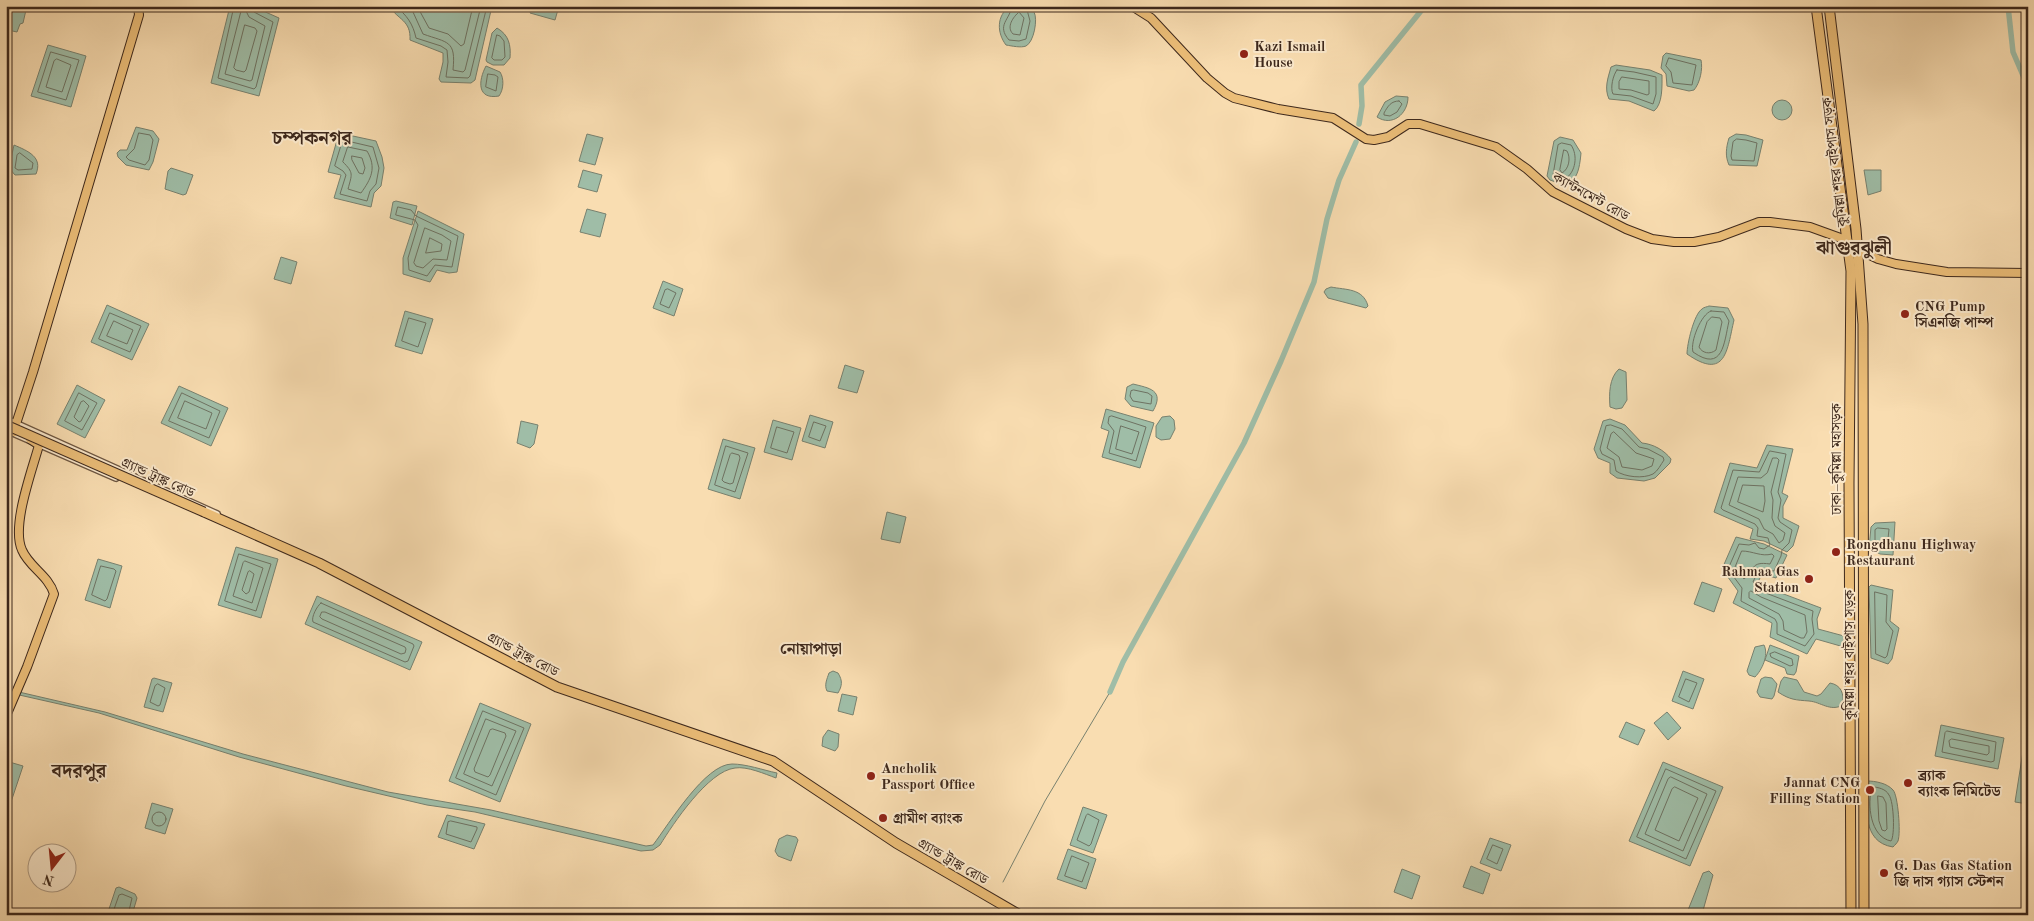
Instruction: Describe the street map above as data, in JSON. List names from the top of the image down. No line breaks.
{"streets":{"highway":["কুমিল্লা শহর বাইপাস সড়ক","ঢাকা–কুমিল্লা মহাসড়ক","গ্র্যান্ড ট্রাঙ্ক রোড"],"main road":["ক্যান্টনমেন্ট রোড"]},"crossings":[["কুমিল্লা শহর বাইপাস সড়ক","ক্যান্টনমেন্ট রোড"],["ক্যান্টনমেন্ট রোড","ঢাকা–কুমিল্লা মহাসড়ক"]],"districts":["চম্পকনগর","ঝাগুরঝুলী","নোয়াপাড়া","বদরপুর"],"places":["Kazi Ismail House","CNG Pump সিএনজি পাম্প","Rongdhanu Highway Restaurant","Rahmaa Gas Station","Ancholik Passport Office","ব্র্যাক ব্যাংক লিমিটেড","Jannat CNG Filling Station","গ্রামীণ ব্যাংক","G. Das Gas Station জি দাস গ্যাস স্টেশন"],"north":"bottom"}
